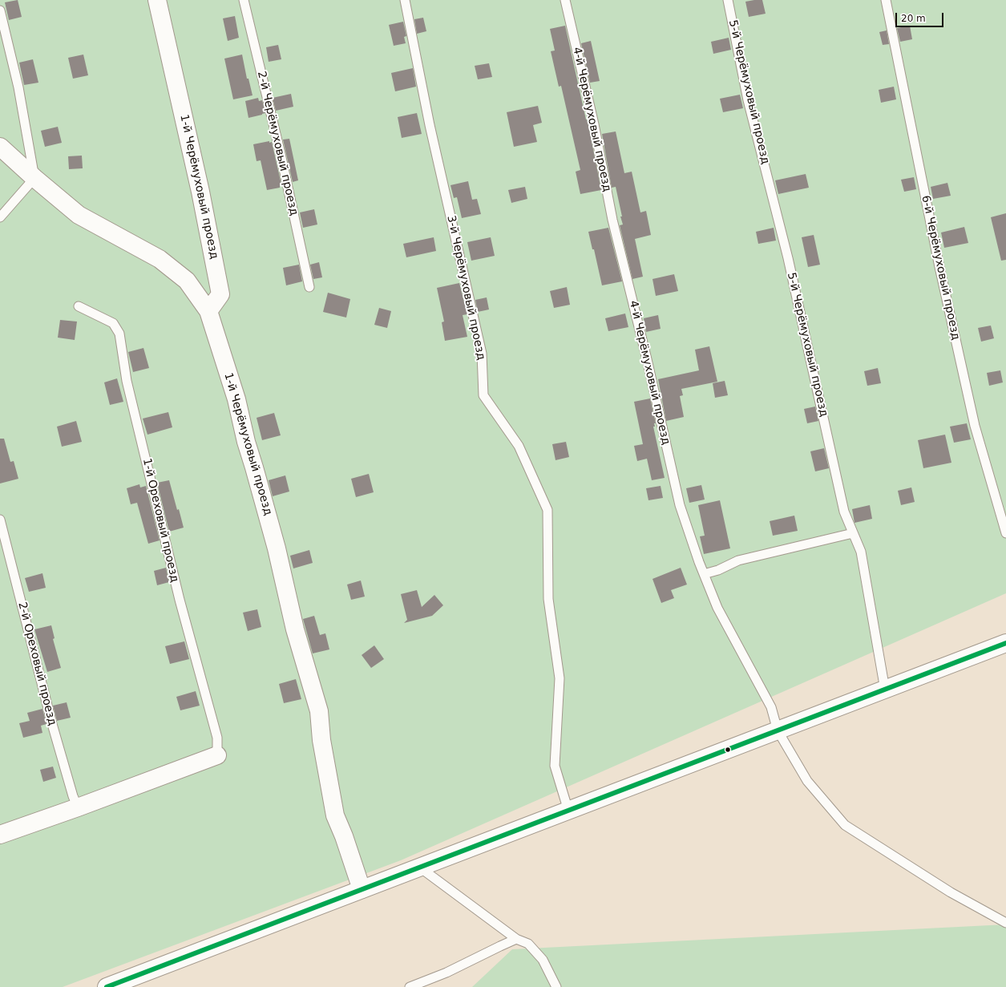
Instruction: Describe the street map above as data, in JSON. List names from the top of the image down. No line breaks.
{"streets":{"street":["1-й Черёмуховый проезд"],"lane":["5-й Черёмуховый проезд","4-й Черёмуховый проезд","2-й Черёмуховый проезд","6-й Черёмуховый проезд","3-й Черёмуховый проезд","1-й Ореховый проезд","2-й Ореховый проезд"]},"scale_bar":"20 m"}
